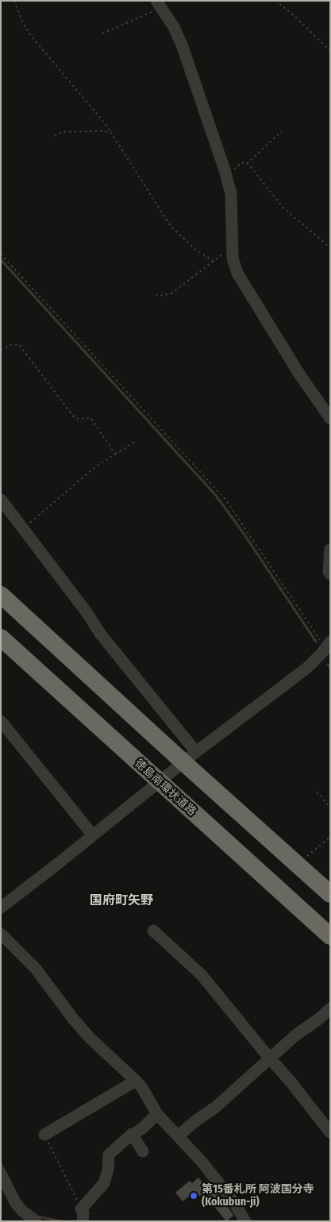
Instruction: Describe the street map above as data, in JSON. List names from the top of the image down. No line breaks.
{"streets":{"highway":["徳島南環状道路"]},"districts":["国府町矢野"],"places":["第15番札所 阿波国分寺 (Kokubun-ji)"]}
